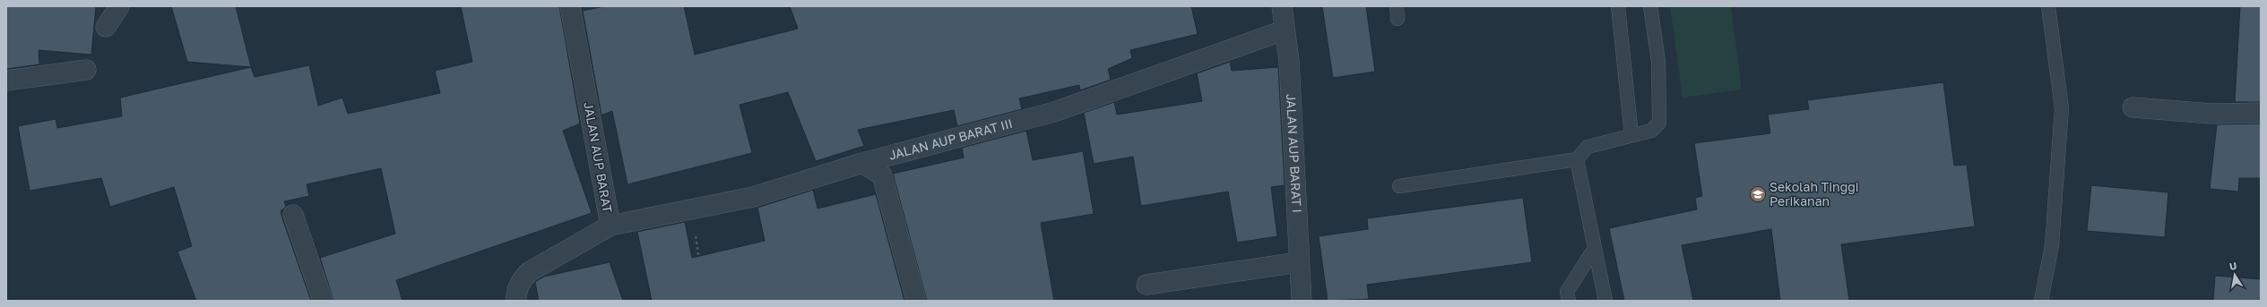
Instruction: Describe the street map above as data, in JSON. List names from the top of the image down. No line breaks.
{"streets":{"street":["JALAN AUP BARAT III","JALAN AUP BARAT I","JALAN AUP BARAT"]},"crossings":[["JALAN AUP BARAT III","JALAN AUP BARAT I"],["JALAN AUP BARAT III","JALAN AUP BARAT"]],"places":{"school or university":["Sekolah Tinggi Perikanan"]},"north":"top"}
